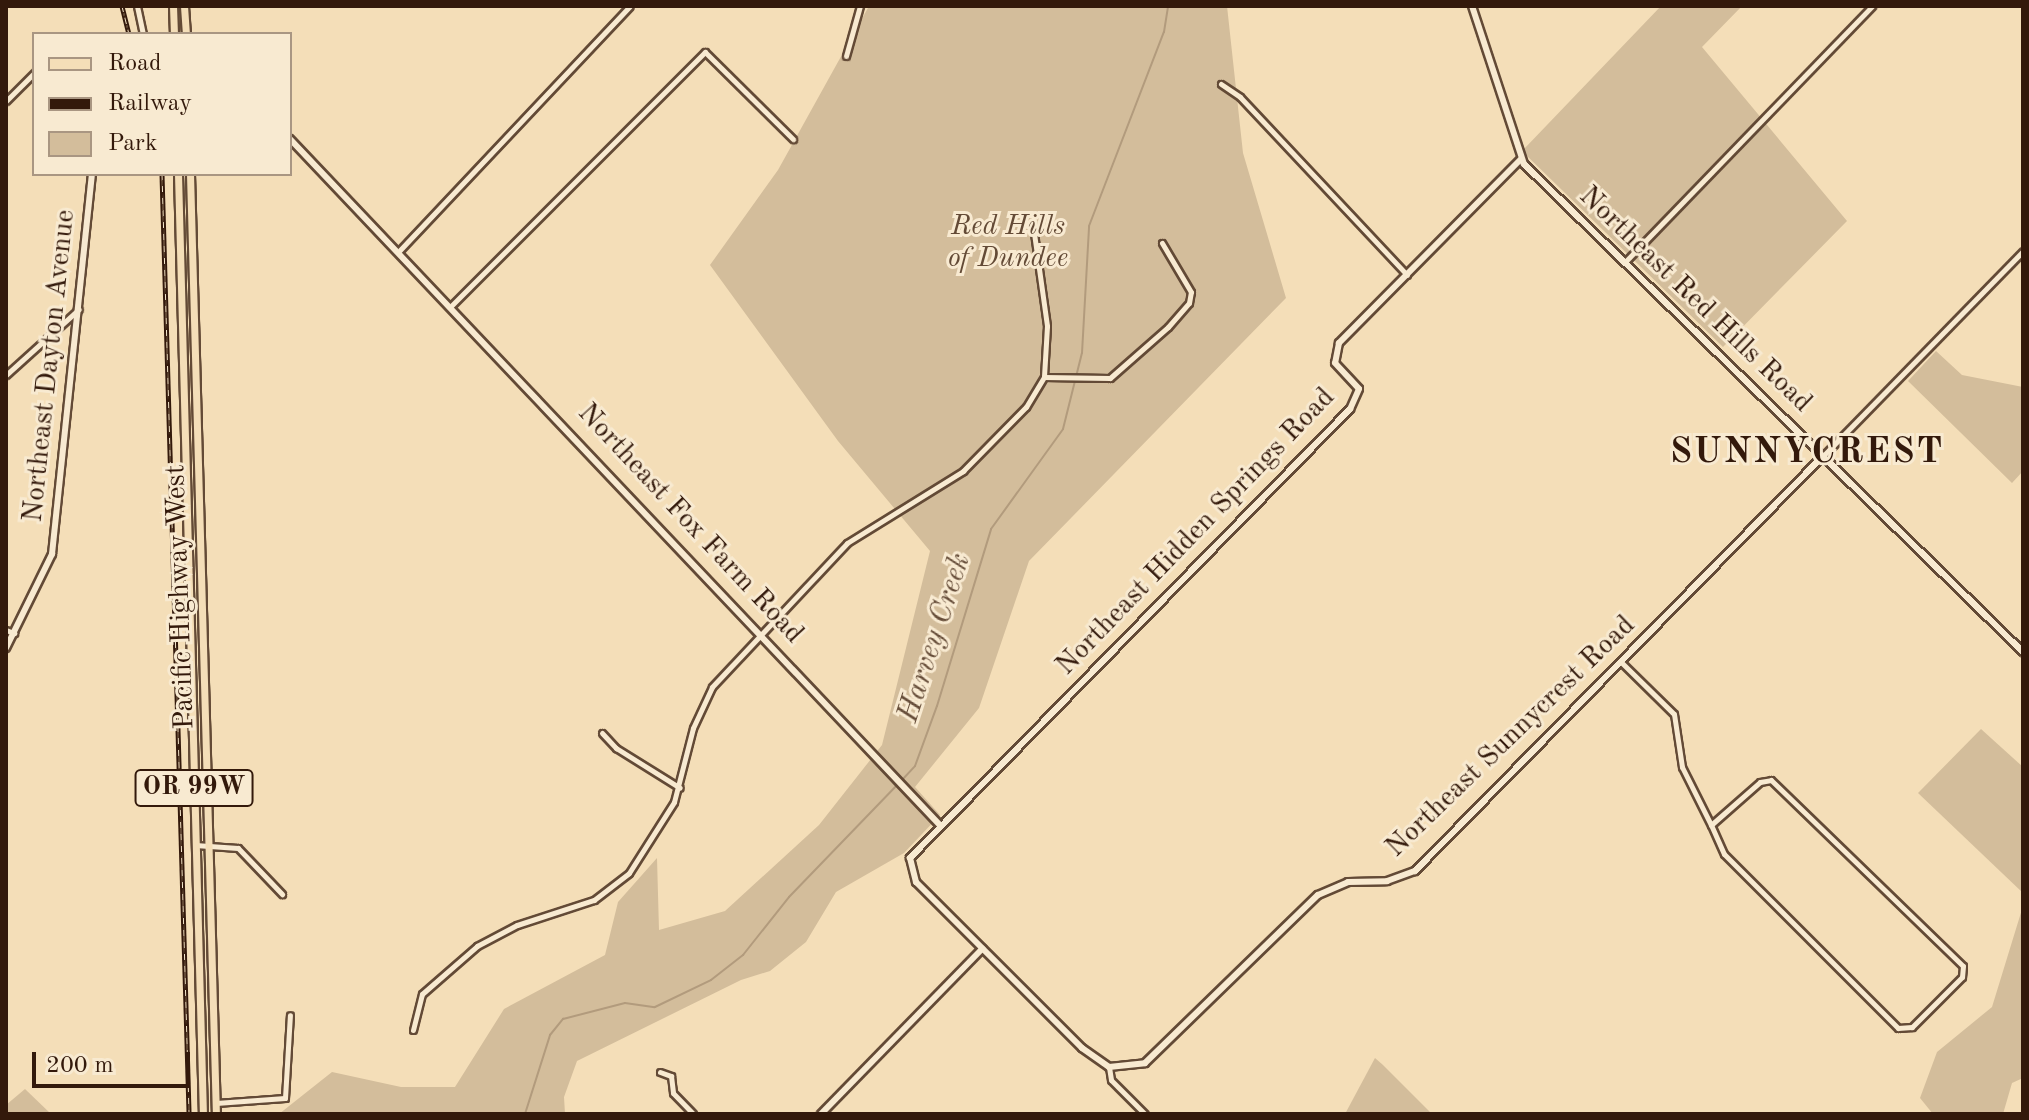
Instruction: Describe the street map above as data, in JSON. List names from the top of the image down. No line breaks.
{"streets":{"main road":["Pacific Highway West","OR 99W"],"street":["Northeast Red Hills Road","Northeast Dayton Avenue","Northeast Fox Farm Road","Northeast Hidden Springs Road","Northeast Sunnycrest Road"]},"crossings":[["Northeast Red Hills Road","Northeast Hidden Springs Road"],["Northeast Red Hills Road","Northeast Sunnycrest Road"],["Northeast Fox Farm Road","Northeast Hidden Springs Road"]],"districts":["SUNNYCREST"],"water":["Harvey Creek"],"parks":["Red Hills of Dundee"],"legend":["Road","Railway","Park"],"scale_bar":"200 m"}
